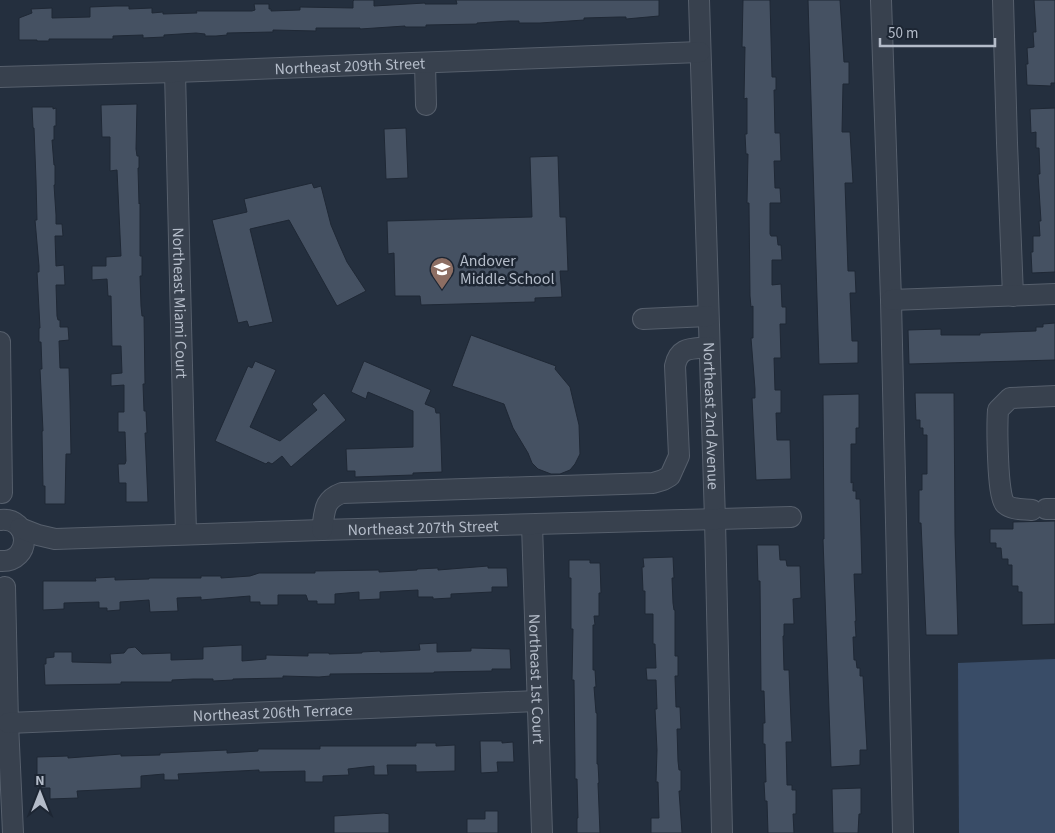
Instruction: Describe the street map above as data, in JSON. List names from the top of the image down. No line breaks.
{"streets":{"street":["Northeast 209th Street","Northeast Miami Court","Northeast 2nd Avenue","Northeast 207th Street","Northeast 1st Court","Northeast 206th Terrace"]},"crossings":[["Northeast 209th Street","Northeast Miami Court"],["Northeast 209th Street","Northeast 2nd Avenue"],["Northeast Miami Court","Northeast 207th Street"],["Northeast 2nd Avenue","Northeast 207th Street"],["Northeast 207th Street","Northeast 1st Court"],["Northeast 1st Court","Northeast 206th Terrace"]],"places":{"school or university":["Andover Middle School"]},"scale_bar":"50 m","north":"top"}
